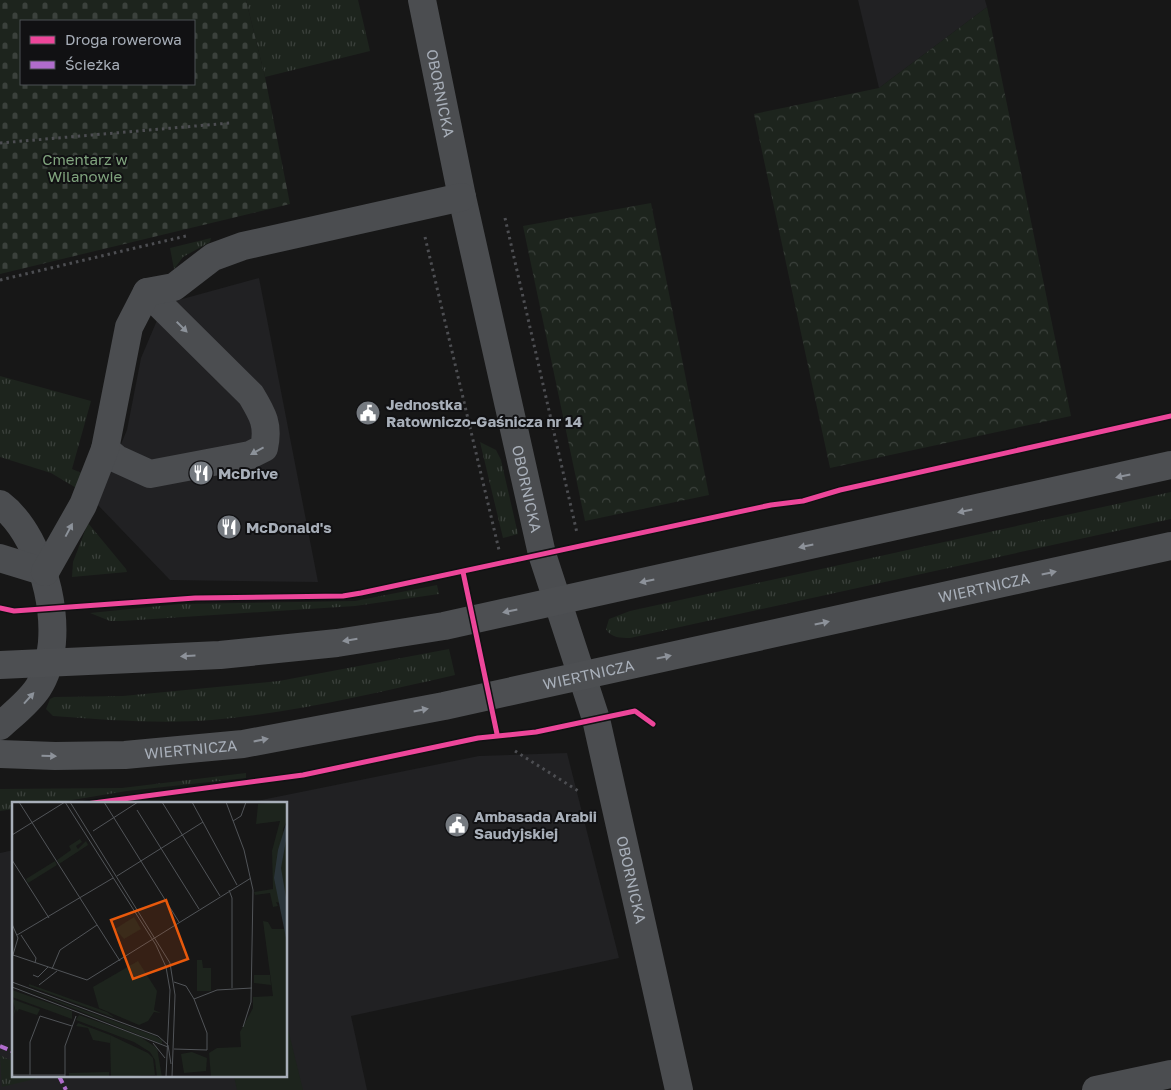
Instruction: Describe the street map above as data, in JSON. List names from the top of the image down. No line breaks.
{"streets":{"main road":["WIERTNICZA"],"street":["OBORNICKA"]},"crossings":[["OBORNICKA","WIERTNICZA"]],"parks":["Cmentarz w Wilanowie"],"places":{"public building":["Jednostka Ratowniczo-Gaśnicza nr 14","Ambasada Arabii Saudyjskiej"],"restaurant":["McDrive","McDonald's"]},"legend":["Droga rowerowa","Ścieżka"]}
